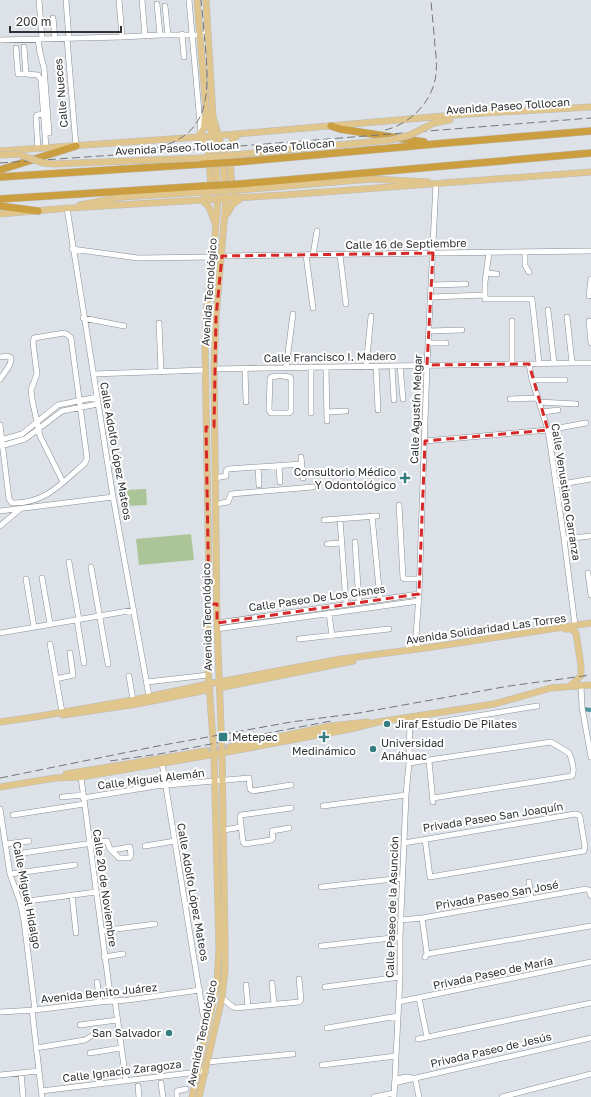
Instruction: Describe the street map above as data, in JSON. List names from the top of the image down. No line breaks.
{"streets":{"highway":["Paseo Tollocan"],"main road":["Avenida Paseo Tollocan","Avenida Tecnológico","Avenida Solidaridad Las Torres"],"street":["Calle Nueces","Calle 16 de Septiembre","Calle Francisco I. Madero","Calle Agustín Melgar","Calle Adolfo López Mateos","Calle Venustiano Carranza","Calle Paseo De Los Cisnes","Calle Miguel Alemán","Privada Paseo San Joaquín","Calle 20 de Noviembre","Calle Miguel Hidalgo","Privada Paseo San José","Calle Paseo de la Asunción","Privada Paseo de María","Avenida Benito Juárez","Privada Paseo de Jesús","Calle Ignacio Zaragoza"]},"crossings":[["Calle Nueces","Avenida Paseo Tollocan"],["Avenida Paseo Tollocan","Avenida Tecnológico"],["Calle 16 de Septiembre","Avenida Tecnológico"],["Calle 16 de Septiembre","Calle Agustín Melgar"],["Avenida Tecnológico","Calle Francisco I. Madero"],["Avenida Tecnológico","Calle Adolfo López Mateos"],["Avenida Tecnológico","Calle Paseo De Los Cisnes"],["Avenida Tecnológico","Avenida Solidaridad Las Torres"],["Avenida Tecnológico","Calle Miguel Alemán"],["Avenida Tecnológico","Calle Ignacio Zaragoza"],["Calle Francisco I. Madero","Calle Agustín Melgar"],["Calle Francisco I. Madero","Calle Venustiano Carranza"],["Calle Agustín Melgar","Calle Paseo De Los Cisnes"],["Calle Agustín Melgar","Avenida Solidaridad Las Torres"],["Calle Adolfo López Mateos","Avenida Solidaridad Las Torres"],["Calle Adolfo López Mateos","Calle Miguel Alemán"],["Calle Adolfo López Mateos","Avenida Benito Juárez"],["Calle Venustiano Carranza","Avenida Solidaridad Las Torres"],["Calle Miguel Alemán","Calle 20 de Noviembre"],["Privada Paseo San Joaquín","Calle Paseo de la Asunción"],["Calle 20 de Noviembre","Avenida Benito Juárez"],["Calle 20 de Noviembre","Calle Ignacio Zaragoza"],["Calle Miguel Hidalgo","Avenida Benito Juárez"],["Calle Miguel Hidalgo","Calle Ignacio Zaragoza"],["Privada Paseo San José","Calle Paseo de la Asunción"],["Calle Paseo de la Asunción","Privada Paseo de María"],["Calle Paseo de la Asunción","Privada Paseo de Jesús"]],"places":{"health":["Consultorio Médico Y Odontológico","Medinámico"],"other":["Jiraf Estudio De Pilates","Universidad Anáhuac","San Salvador"],"transit":["Metepec"]},"scale_bar":"200 m"}
